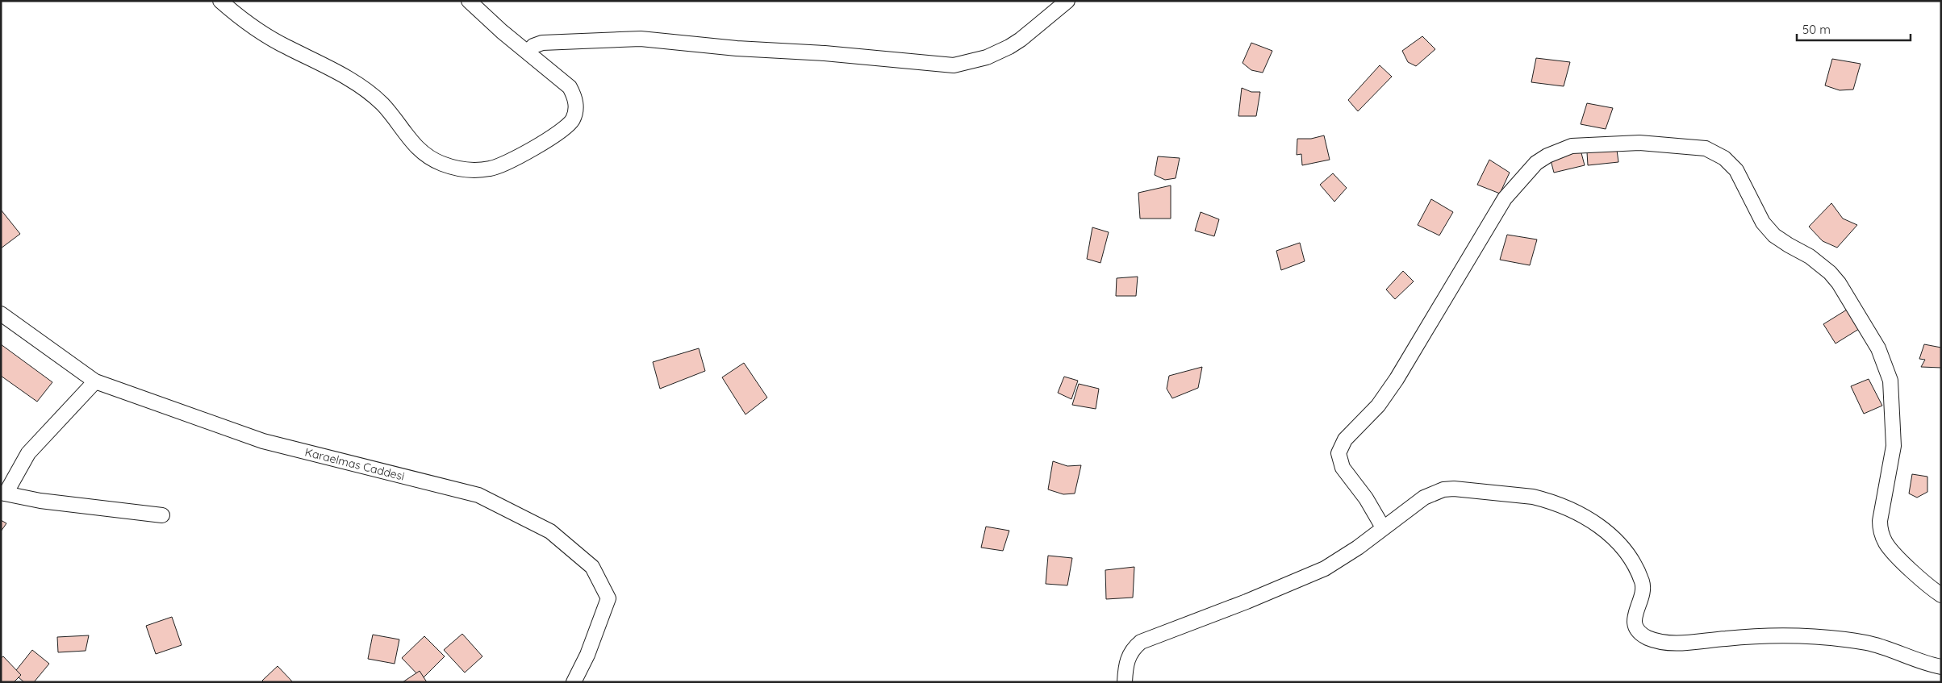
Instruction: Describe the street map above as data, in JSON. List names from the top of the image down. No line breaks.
{"streets":{"street":["Karaelmas Caddesi"]},"scale_bar":"50 m"}
